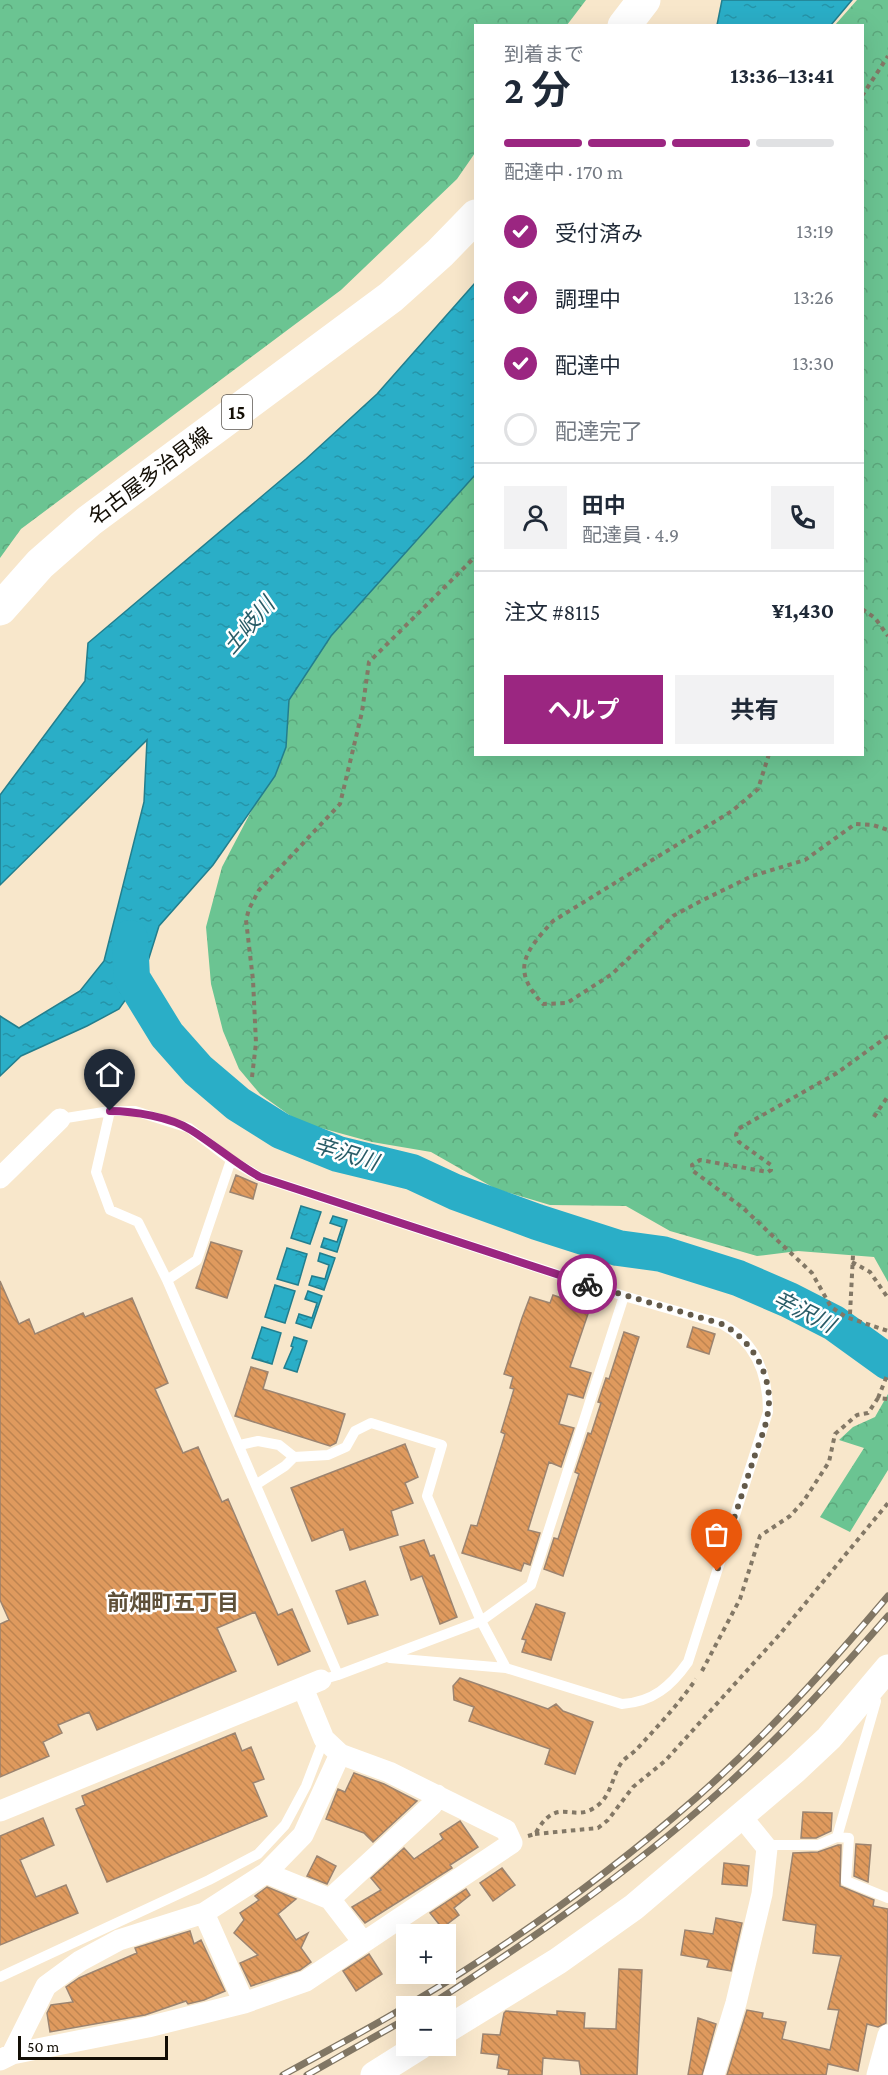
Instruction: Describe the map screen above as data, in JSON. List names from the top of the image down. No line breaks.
{"streets":{"main road":["15","名古屋多治見線"]},"districts":["前畑町五丁目"],"water":["土岐川","辛沢川"],"scale_bar":"50 m","page":{"heading":["2 分","到着まで","13:36–13:41"],"panel":["田中","配達員 · 4.9","注文 #8115","¥1,430"],"bar":"配達中 · 170 m","list":[["受付済み","13:19"],["調理中","13:26"],["配達中","13:30"],"配達完了"],"buttons":["ヘルプ","共有"],"map_buttons":["+","−"],"scale":"50 m"}}
